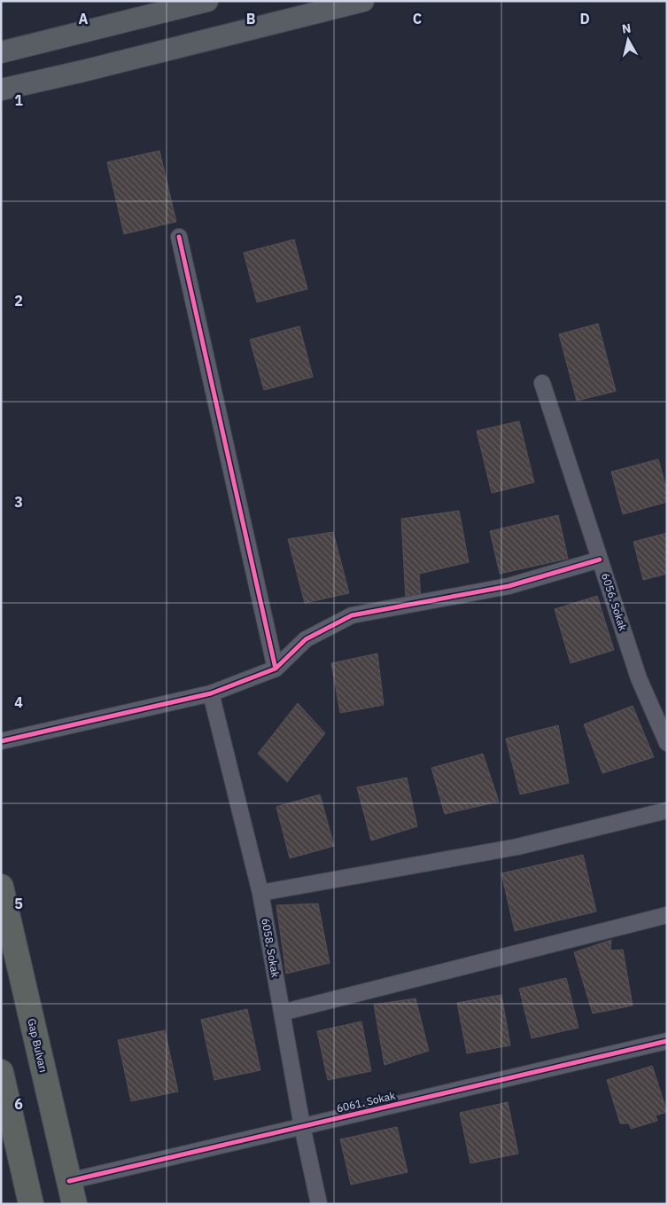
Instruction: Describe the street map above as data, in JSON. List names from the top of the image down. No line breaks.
{"streets":{"highway":["Gap Bulvarı"],"street":["6056. Sokak","6058. Sokak","6061. Sokak"]},"crossings":[["6058. Sokak","6061. Sokak"],["Gap Bulvarı","6061. Sokak"]],"north":"top","grid":{"columns":["A","B","C","D"],"rows":["1","2","3","4","5","6"]}}
